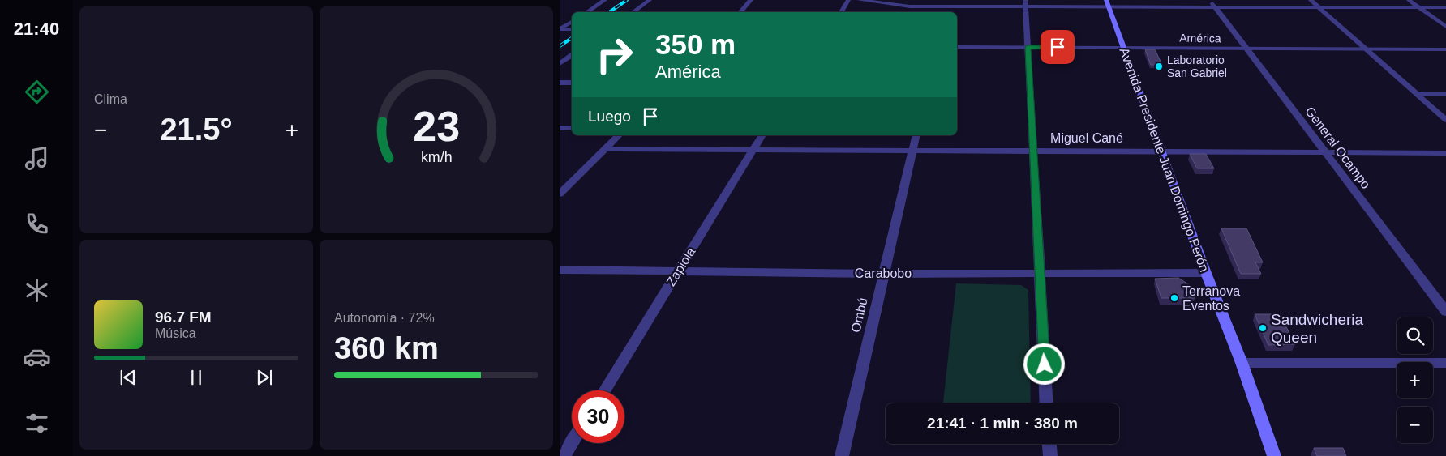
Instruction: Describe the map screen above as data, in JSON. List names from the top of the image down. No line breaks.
{"streets":{"main road":["Avenida Presidente Juan Domingo Perón"],"street":["América","Miguel Cané","General Ocampo","Zapiola","Carabobo","Ombú"]},"crossings":[["América","General Ocampo"],["América","Avenida Presidente Juan Domingo Perón"],["Miguel Cané","General Ocampo"],["Miguel Cané","Avenida Presidente Juan Domingo Perón"],["Miguel Cané","Zapiola"],["Miguel Cané","Ombú"],["Avenida Presidente Juan Domingo Perón","Carabobo"],["Zapiola","Carabobo"],["Carabobo","Ombú"]],"places":["Laboratorio San Gabriel","Terranova Eventos","Sandwicheria Queen"],"page":{"tabs":"21:40","tile":["Clima",["Autonomía · 72%","360 km"]],"turn":["350 m","América"],"then":"Luego","heat":["−","21.5°","+"],"song":["96.7 FM","Música"],"map_buttons":["+","−"],"limit":"30","trip":"21:41 · 1 min · 380 m","gauge":["23","km/h"]}}
